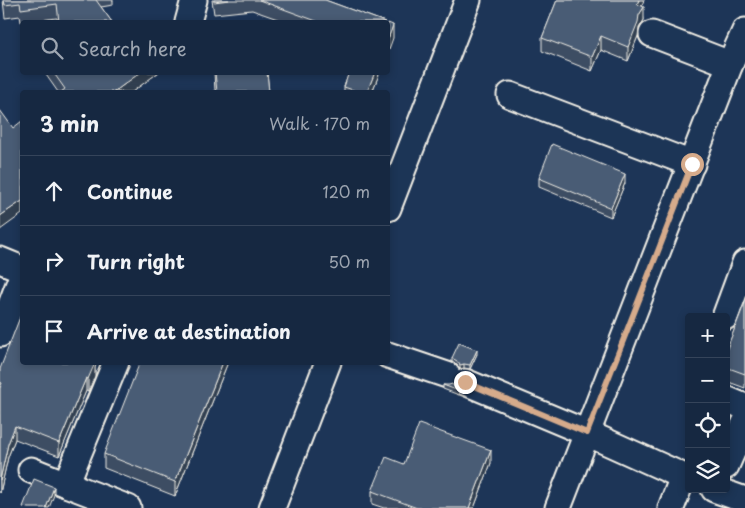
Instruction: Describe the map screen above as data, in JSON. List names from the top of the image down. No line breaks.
{"page":{"search":"Search here","heading":["3 min","Walk · 170 m"],"list":[["Continue","120 m"],["Turn right","50 m"],"Arrive at destination"],"map_buttons":["+","−"]}}
